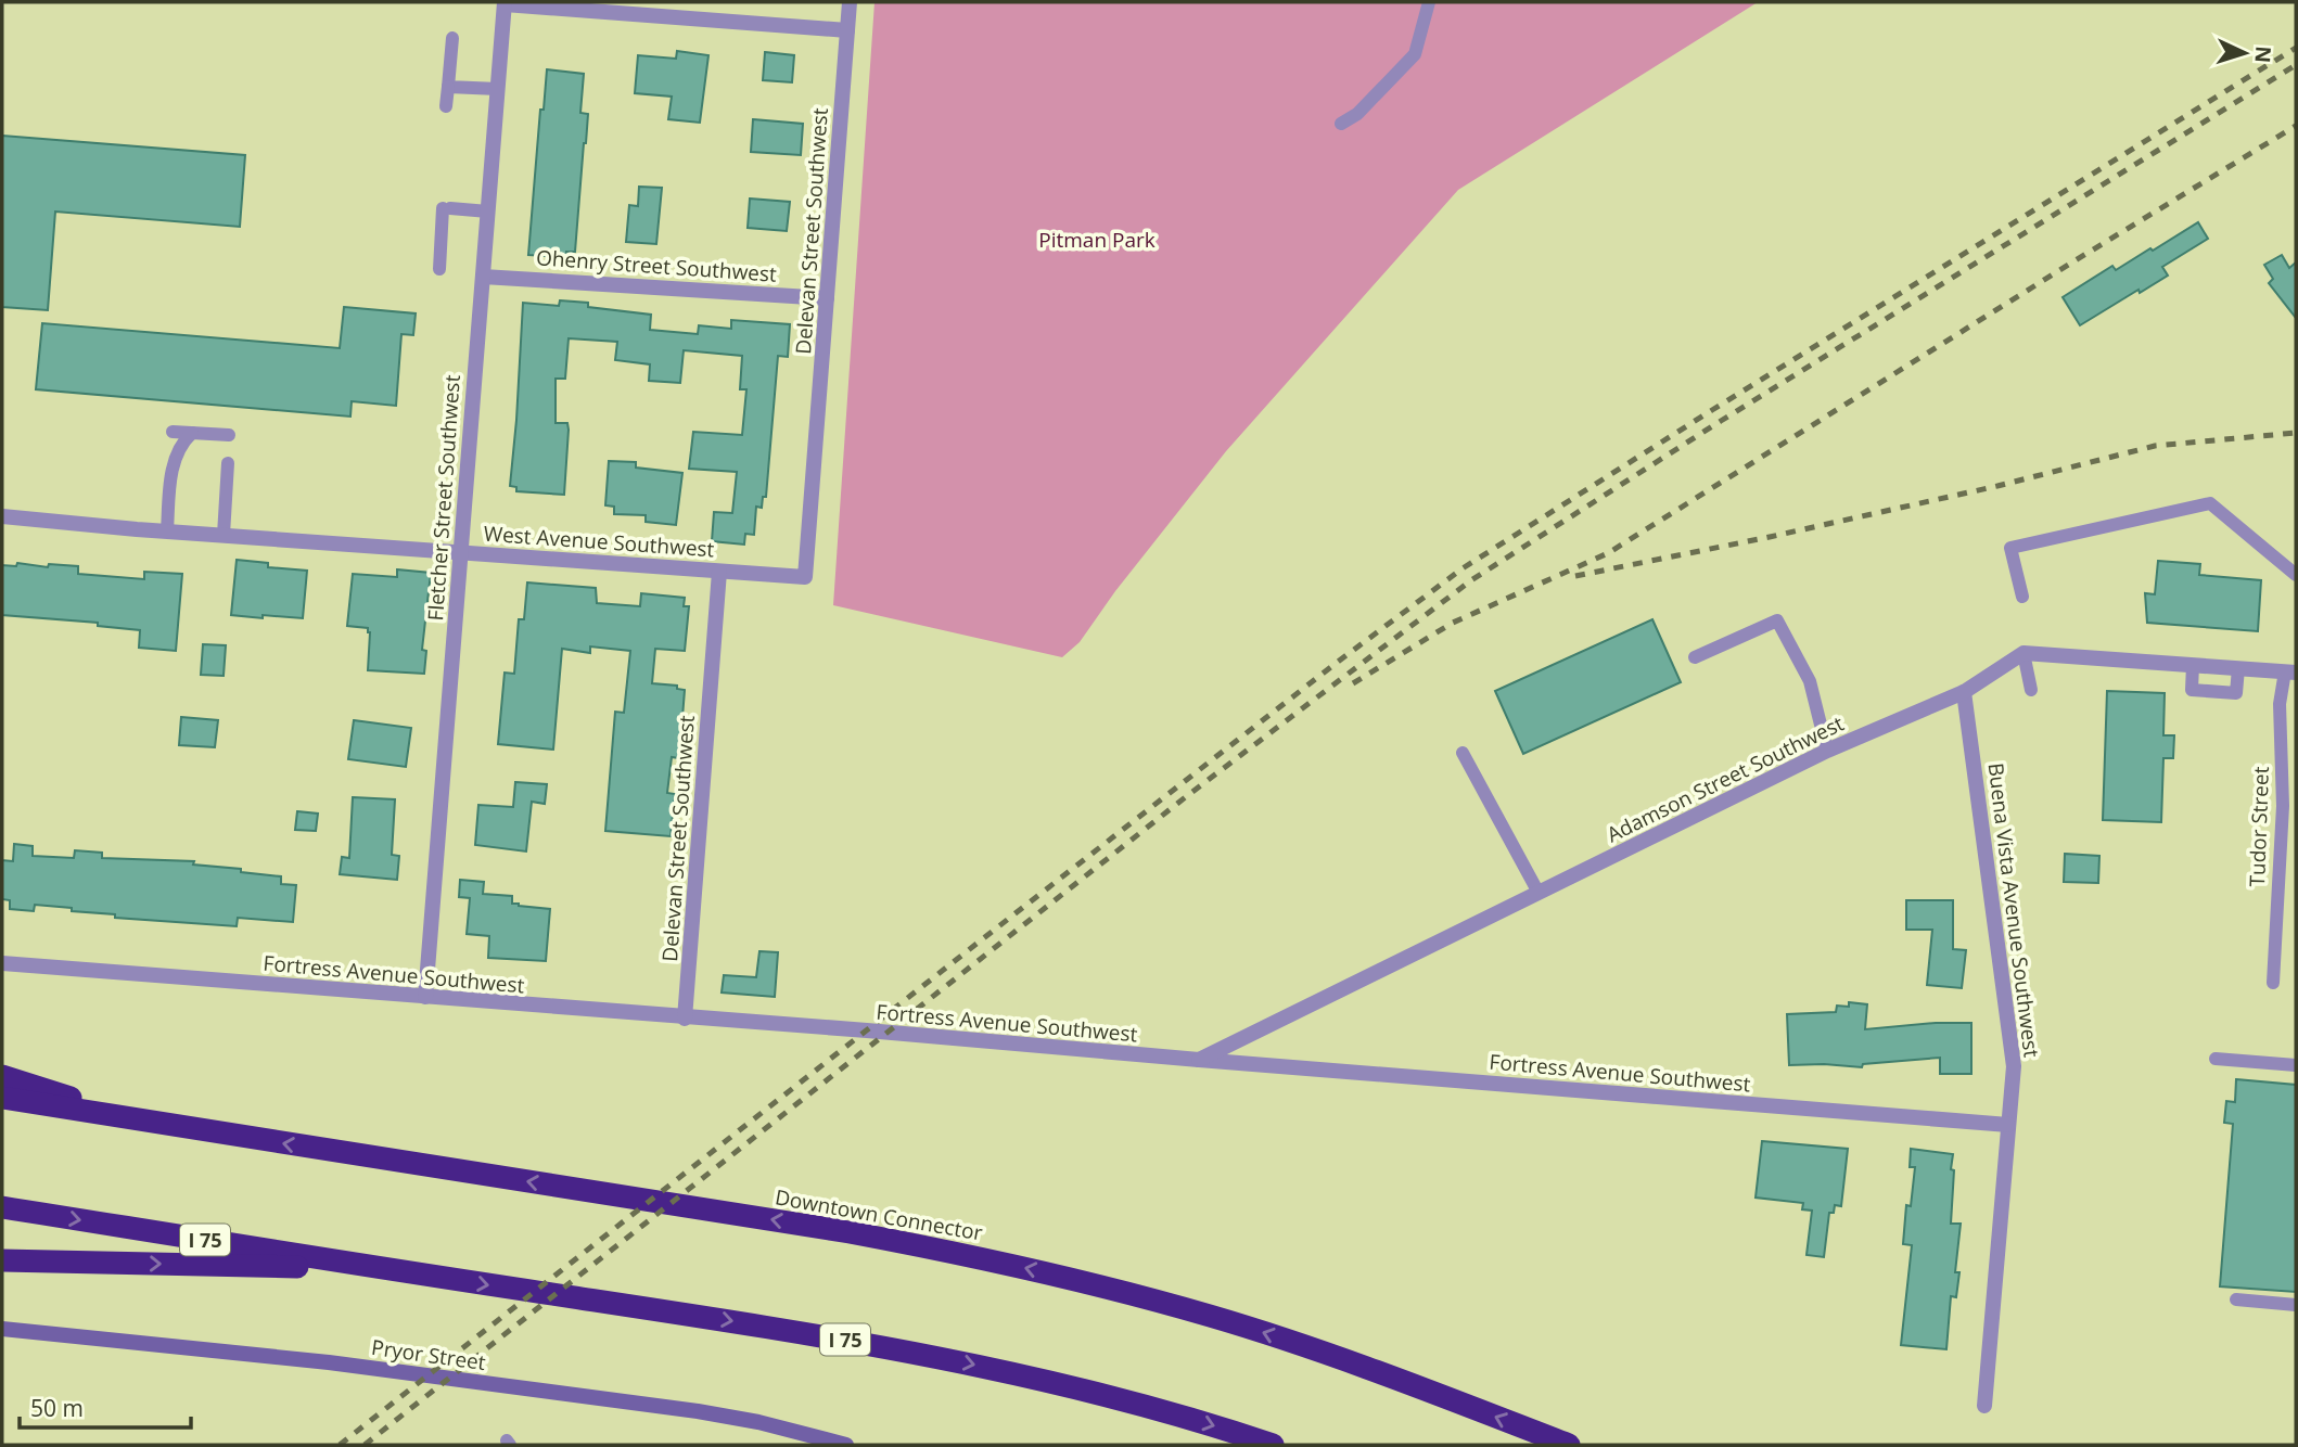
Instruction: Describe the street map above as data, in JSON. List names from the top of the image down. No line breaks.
{"streets":{"highway":["Downtown Connector","I 75"],"main road":["Pryor Street"],"street":["Delevan Street Southwest","Ohenry Street Southwest","Fletcher Street Southwest","West Avenue Southwest","Adamson Street Southwest","Buena Vista Avenue Southwest","Fortress Avenue Southwest"],"lane":["Tudor Street"]},"crossings":[["Delevan Street Southwest","Ohenry Street Southwest"],["Delevan Street Southwest","West Avenue Southwest"],["Delevan Street Southwest","Fortress Avenue Southwest"],["Ohenry Street Southwest","Fletcher Street Southwest"],["Fletcher Street Southwest","West Avenue Southwest"],["Fletcher Street Southwest","Fortress Avenue Southwest"],["Adamson Street Southwest","Buena Vista Avenue Southwest"],["Adamson Street Southwest","Fortress Avenue Southwest"],["Buena Vista Avenue Southwest","Fortress Avenue Southwest"]],"parks":["Pitman Park"],"scale_bar":"50 m","north":"right"}
